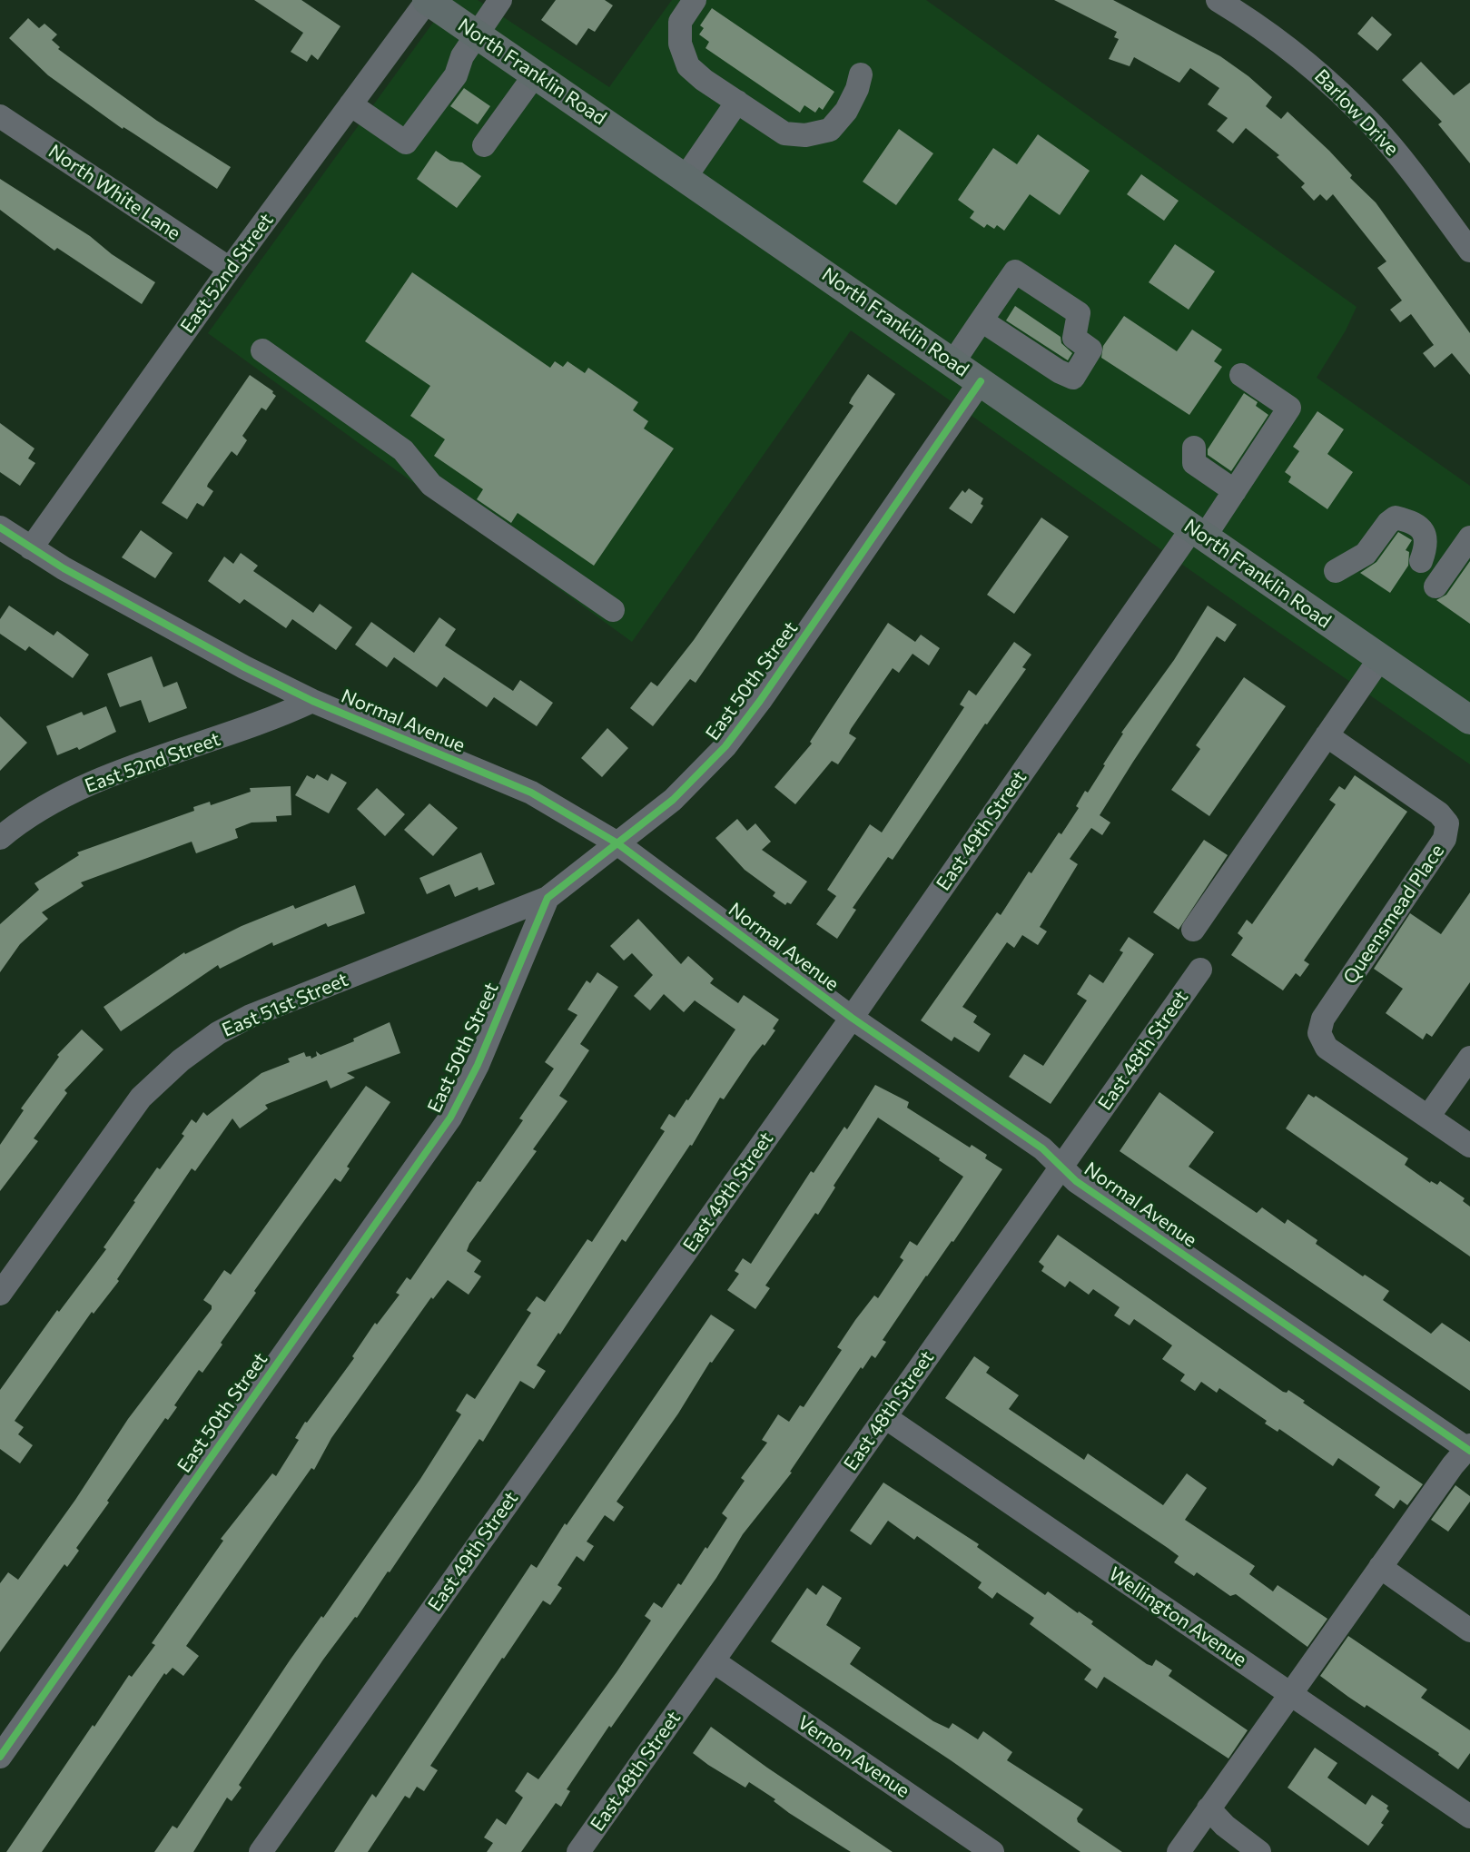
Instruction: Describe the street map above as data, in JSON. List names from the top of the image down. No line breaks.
{"streets":{"main road":["North Franklin Road"],"street":["Barlow Drive","North White Lane","East 52nd Street","East 50th Street","Normal Avenue","East 49th Street","Queensmead Place","East 51st Street","East 48th Street","Wellington Avenue","Vernon Avenue"]},"crossings":[["North Franklin Road","East 52nd Street"],["North Franklin Road","East 50th Street"],["North Franklin Road","East 49th Street"],["North White Lane","East 52nd Street"],["East 52nd Street","Normal Avenue"],["East 50th Street","Normal Avenue"],["East 50th Street","East 51st Street"],["Normal Avenue","East 49th Street"],["Normal Avenue","East 48th Street"],["East 48th Street","Wellington Avenue"],["East 48th Street","Vernon Avenue"]]}
